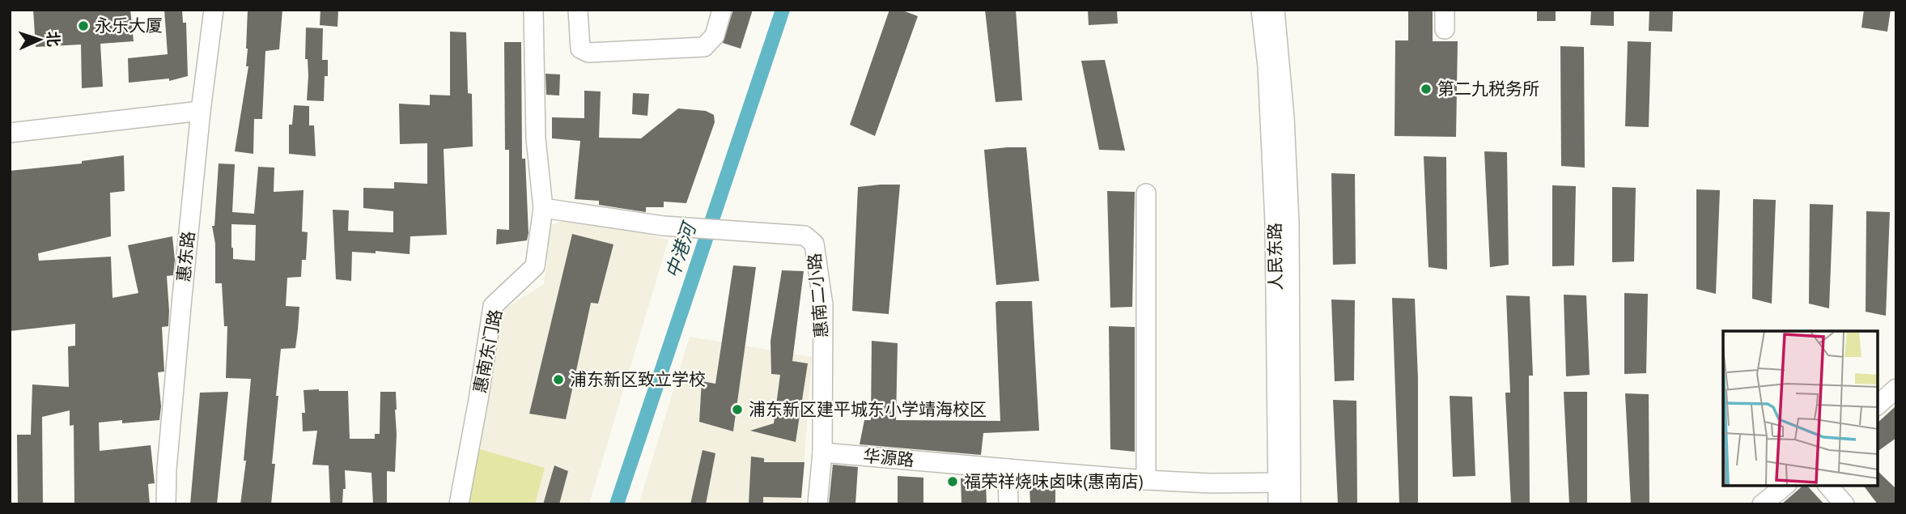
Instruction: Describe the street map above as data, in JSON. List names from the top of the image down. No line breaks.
{"streets":{"street":["惠东路","人民东路","惠南二小路","惠南东门路","华源路"]},"crossings":[["人民东路","华源路"],["惠南二小路","惠南东门路"],["惠南二小路","华源路"]],"water":["中港河"],"places":["永乐大厦","第二九税务所","浦东新区致立学校","浦东新区建平城东小学靖海校区","福荣祥烧味卤味(惠南店)"],"north":"right"}
